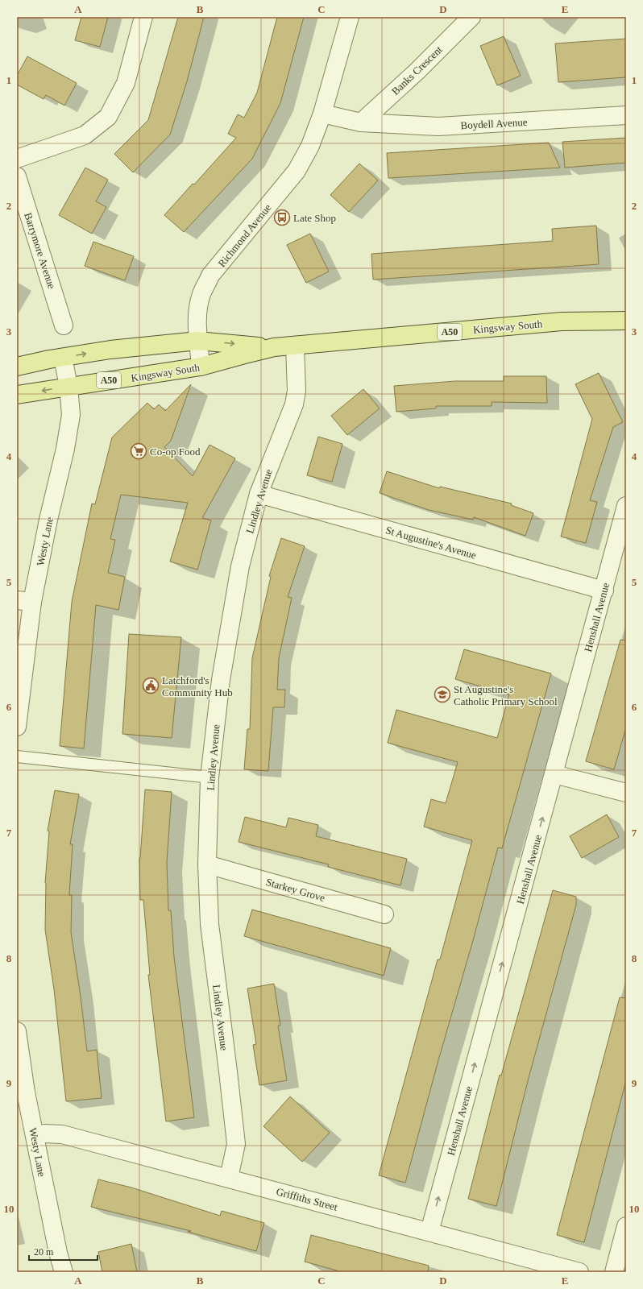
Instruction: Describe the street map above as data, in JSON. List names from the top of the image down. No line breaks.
{"streets":{"main road":["Kingsway South","A50"],"street":["Banks Crescent","Boydell Avenue","Richmond Avenue","Barrymore Avenue","Lindley Avenue","Westy Lane","St Augustine's Avenue","Henshall Avenue","Starkey Grove","Griffiths Street"]},"crossings":[["Banks Crescent","Boydell Avenue"],["Richmond Avenue","Kingsway South"],["Kingsway South","Lindley Avenue"],["Kingsway South","Westy Lane"],["Lindley Avenue","St Augustine's Avenue"],["Lindley Avenue","Starkey Grove"],["Lindley Avenue","Griffiths Street"],["Westy Lane","Griffiths Street"],["St Augustine's Avenue","Henshall Avenue"],["Henshall Avenue","Griffiths Street"]],"one_way":["Henshall Avenue"],"places":{"bus stop":["Late Shop"],"supermarket":["Co-op Food"],"public building":["Latchford's Community Hub"],"school or university":["St Augustine's Catholic Primary School"]},"scale_bar":"20 m","grid":{"columns":["A","B","C","D","E"],"rows":["1","2","3","4","5","6","7","8","9","10"]}}
